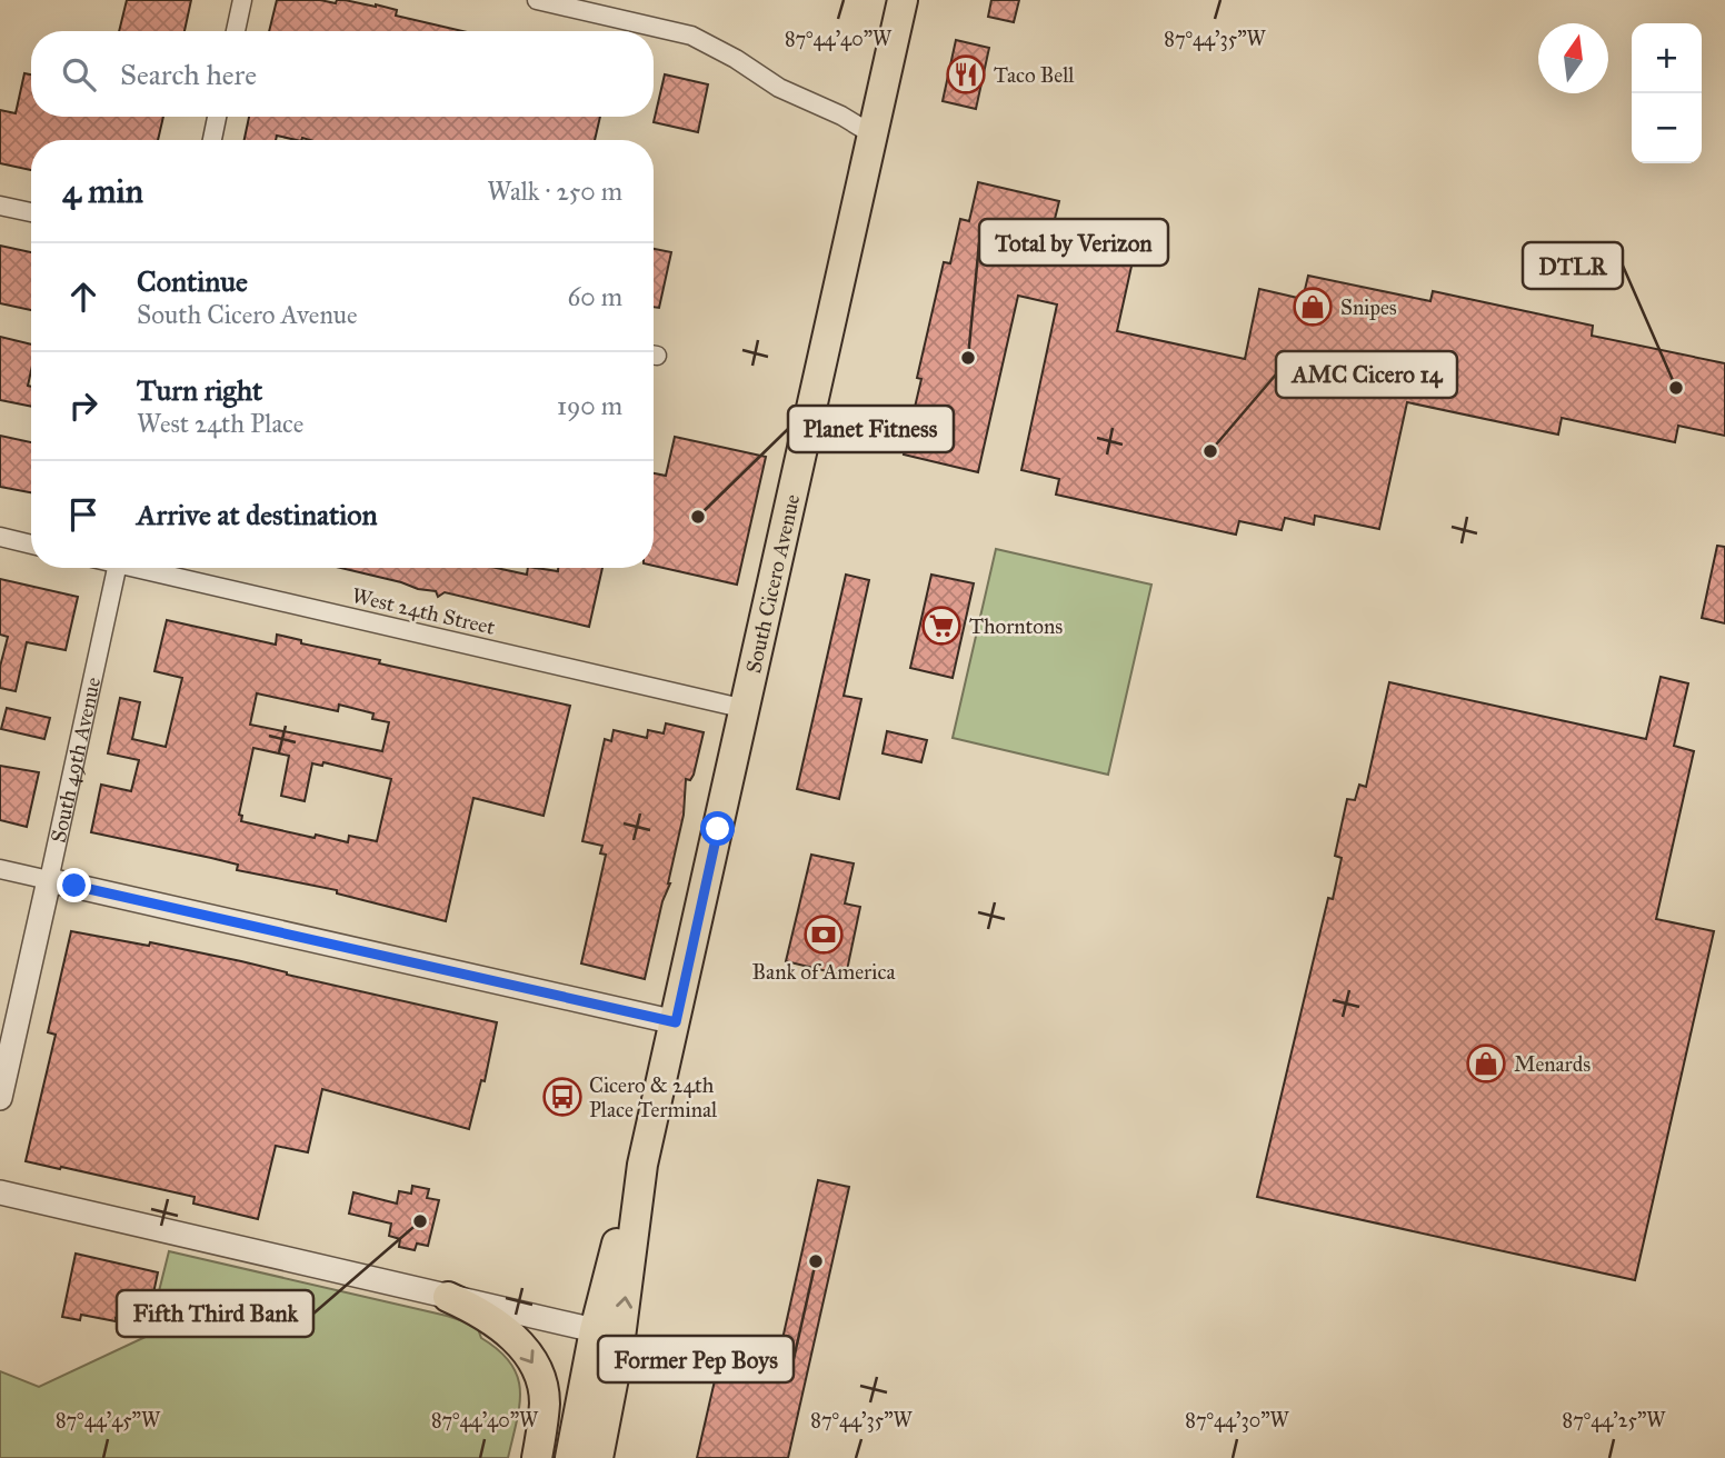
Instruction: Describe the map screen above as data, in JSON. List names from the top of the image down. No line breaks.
{"streets":{"main road":["South Cicero Avenue"],"street":["West 24th Street","South 49th Avenue"]},"crossings":[["South Cicero Avenue","West 24th Street"]],"places":{"restaurant":["Taco Bell"],"shop":["Snipes","Menards"],"other":["Total by Verizon","DTLR","AMC Cicero 14","Planet Fitness","Fifth Third Bank","Former Pep Boys"],"supermarket":["Thorntons"],"bank":["Bank of America"],"bus stop":["Cicero & 24th Place Terminal"]},"north":"top","page":{"map_buttons":["+","−"],"search":"Search here","heading":["4 min","Walk · 250 m"],"list":[["Continue","South Cicero Avenue","60 m"],["Turn right","West 24th Place","190 m"],"Arrive at destination"]},"coordinates":["87°44'40\"W","87°44'35\"W","87°44'45\"W","87°44'30\"W","87°44'25\"W"]}
